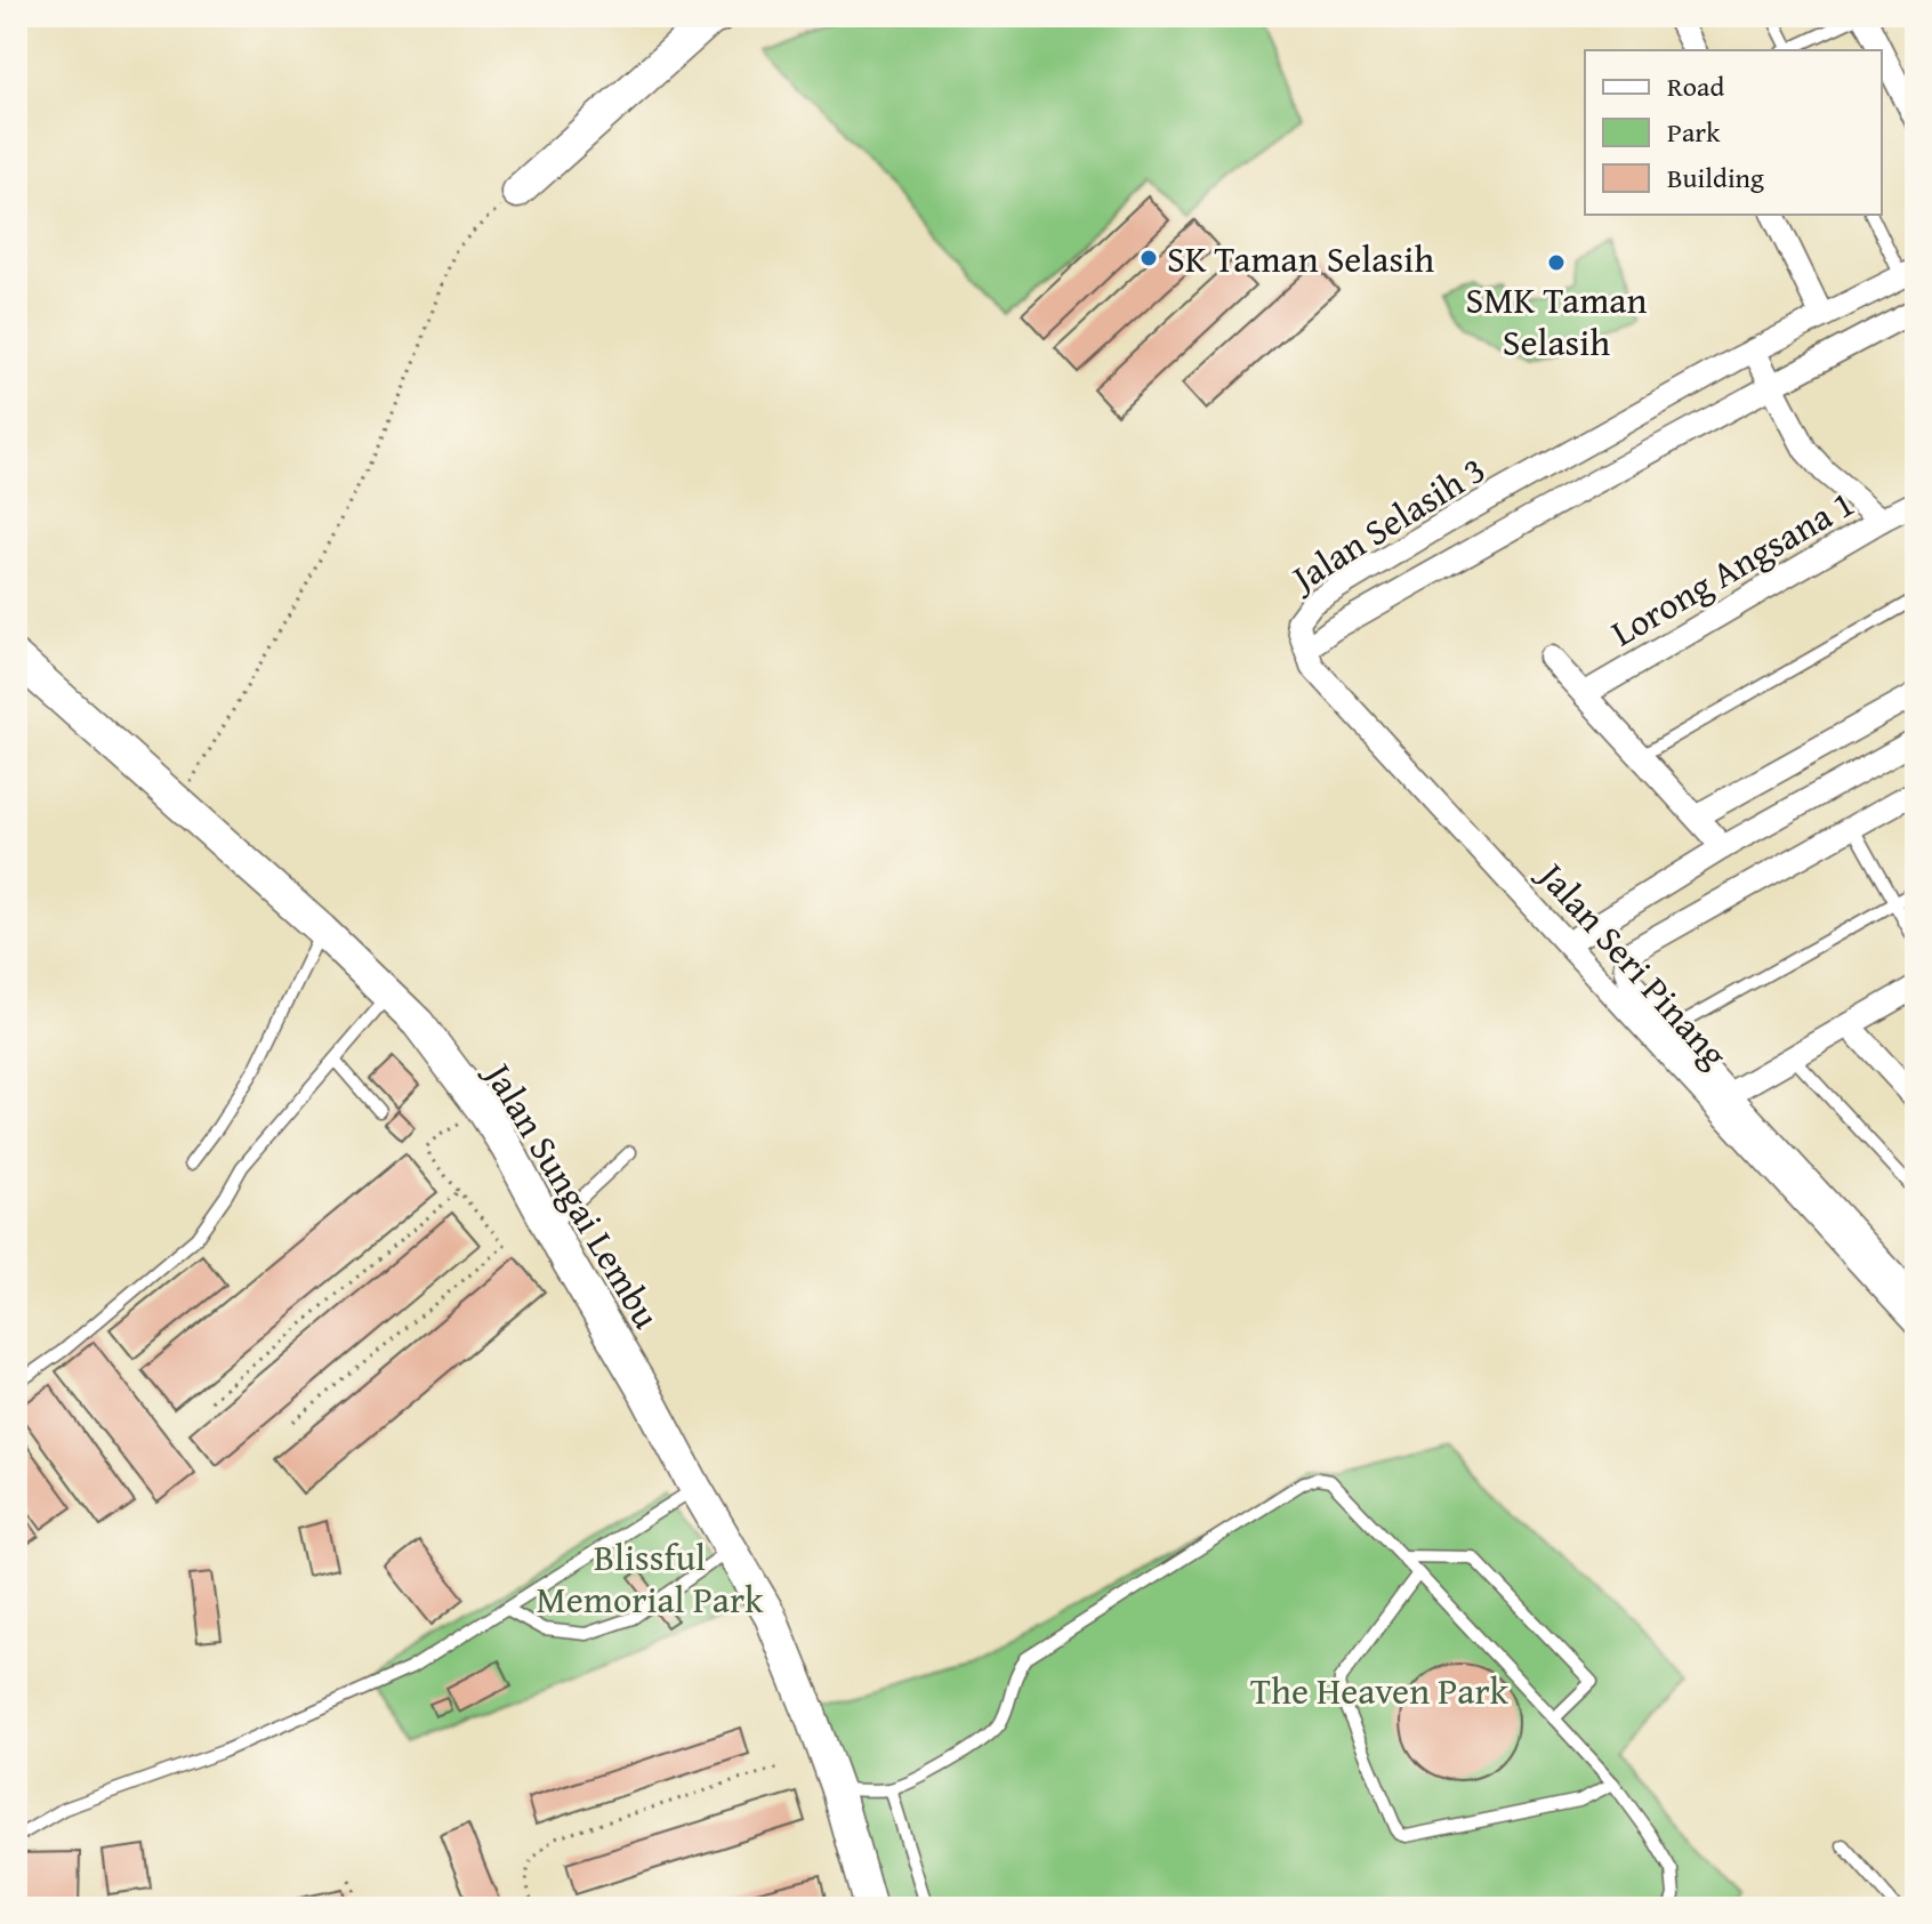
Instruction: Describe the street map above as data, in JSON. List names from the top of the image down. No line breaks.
{"streets":{"main road":["Jalan Sungai Lembu"],"street":["Jalan Selasih 3","Lorong Angsana 1","Jalan Seri Pinang"]},"crossings":[["Jalan Selasih 3","Jalan Seri Pinang"]],"parks":["Blissful Memorial Park","The Heaven Park"],"places":["SK Taman Selasih","SMK Taman Selasih"],"legend":["Road","Park","Building"]}
